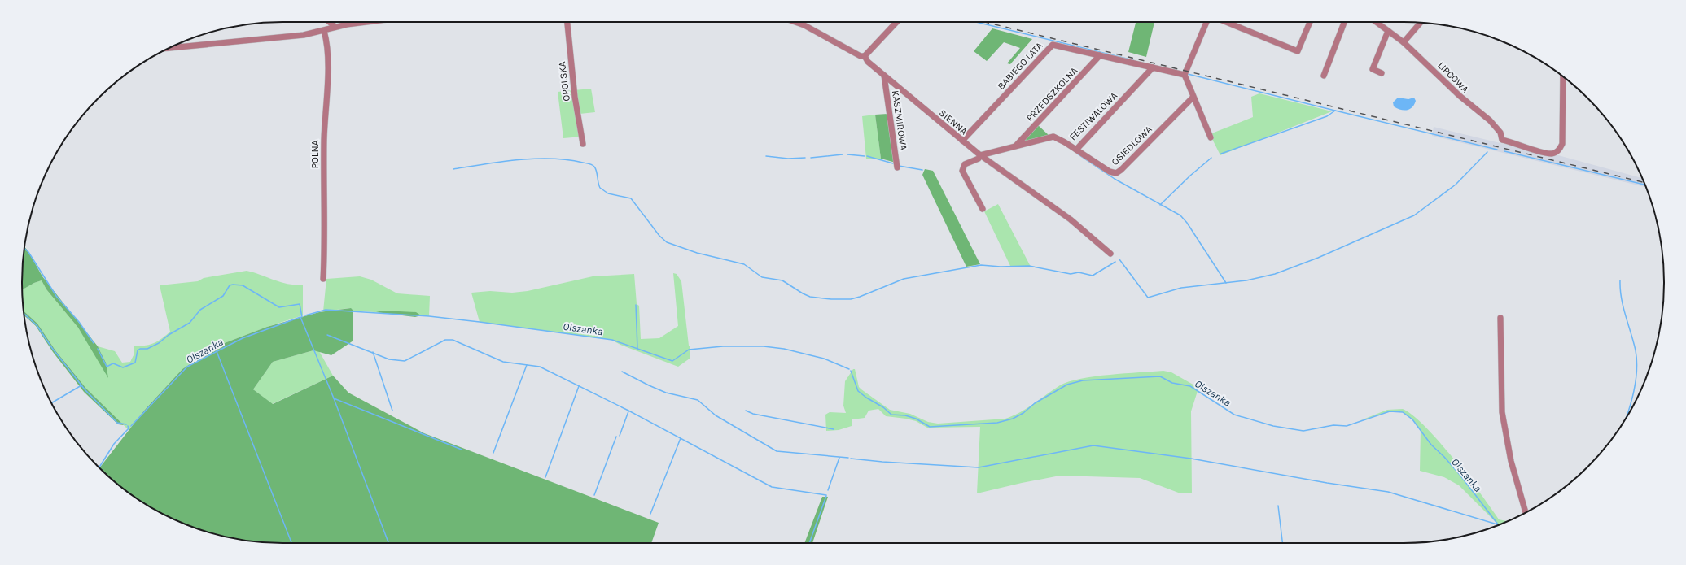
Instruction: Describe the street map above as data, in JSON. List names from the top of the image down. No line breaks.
{"streets":{"street":["BABIEGO LATA","LIPCOWA","OPOLSKA","PRZEDSZKOLNA","FESTIWALOWA","KASZMIROWA","SIENNA","OSIEDLOWA","POLNA"]},"crossings":[["BABIEGO LATA","PRZEDSZKOLNA"],["BABIEGO LATA","FESTIWALOWA"],["BABIEGO LATA","SIENNA"],["PRZEDSZKOLNA","FESTIWALOWA"],["FESTIWALOWA","SIENNA"],["FESTIWALOWA","OSIEDLOWA"],["KASZMIROWA","SIENNA"]],"water":["Olszanka"]}
